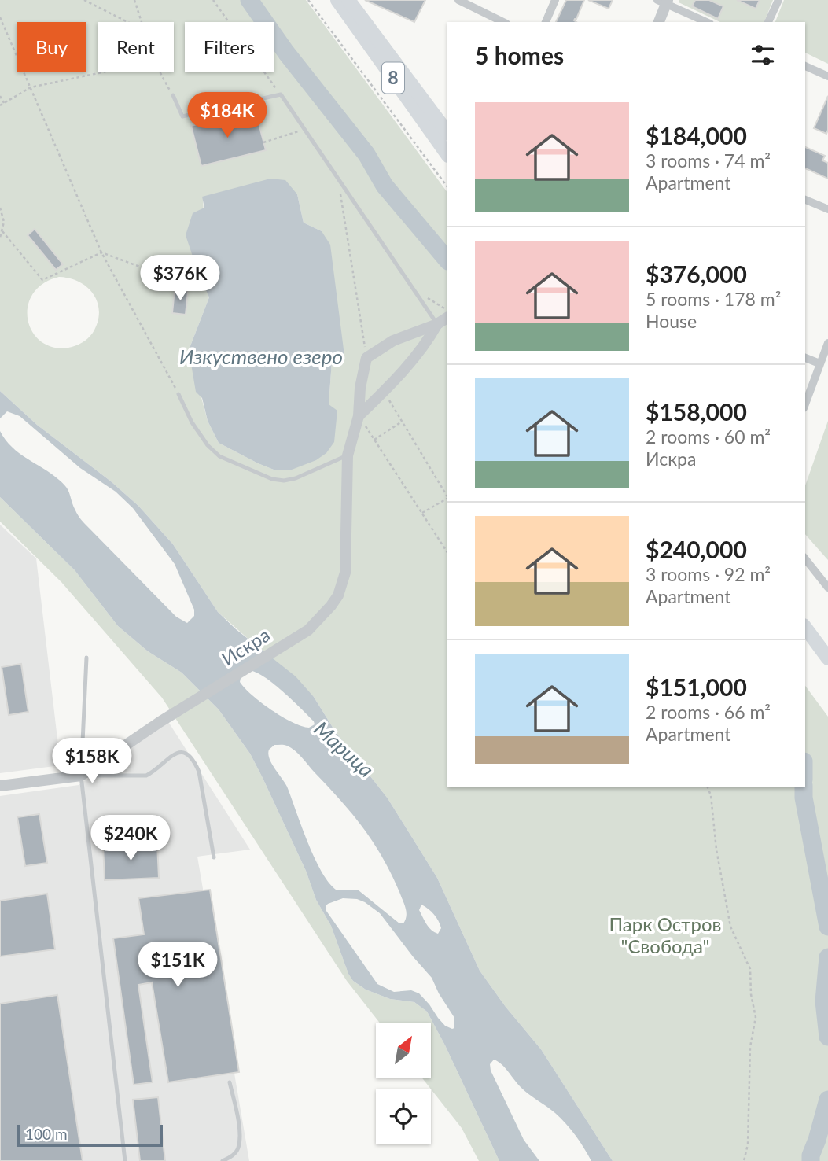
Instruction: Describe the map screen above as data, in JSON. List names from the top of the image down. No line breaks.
{"streets":{"main road":["8"],"street":["Искра"]},"water":["Изкуствено езеро","Марица"],"parks":["Парк Остров \"Свобода\""],"scale_bar":"100 m","north":"top right","page":{"chip":["Buy","Rent","Filters"],"heading":"5 homes","list":[{"name":"$184,000","note":"3 rooms · 74 m² · Apartment"},{"name":"$376,000","note":"5 rooms · 178 m² · House"},{"name":"$158,000","note":"2 rooms · 60 m² · Искра"},{"name":"$240,000","note":"3 rooms · 92 m² · Apartment"},{"name":"$151,000","note":"2 rooms · 66 m² · Apartment"}],"price":["$184K","$376K","$158K","$240K","$151K"],"scale":"100 m"}}
